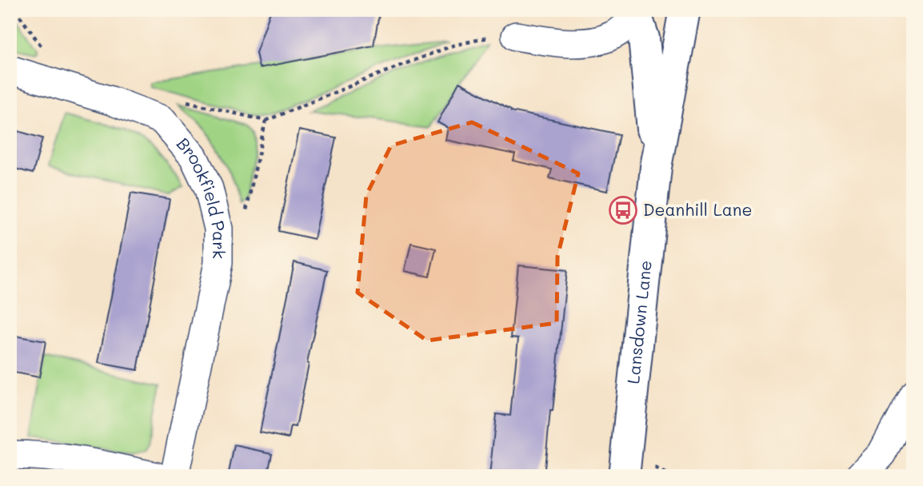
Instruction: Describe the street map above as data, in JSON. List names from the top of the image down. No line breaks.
{"streets":{"street":["Brookfield Park","Lansdown Lane"]},"places":{"bus stop":["Deanhill Lane"]}}
